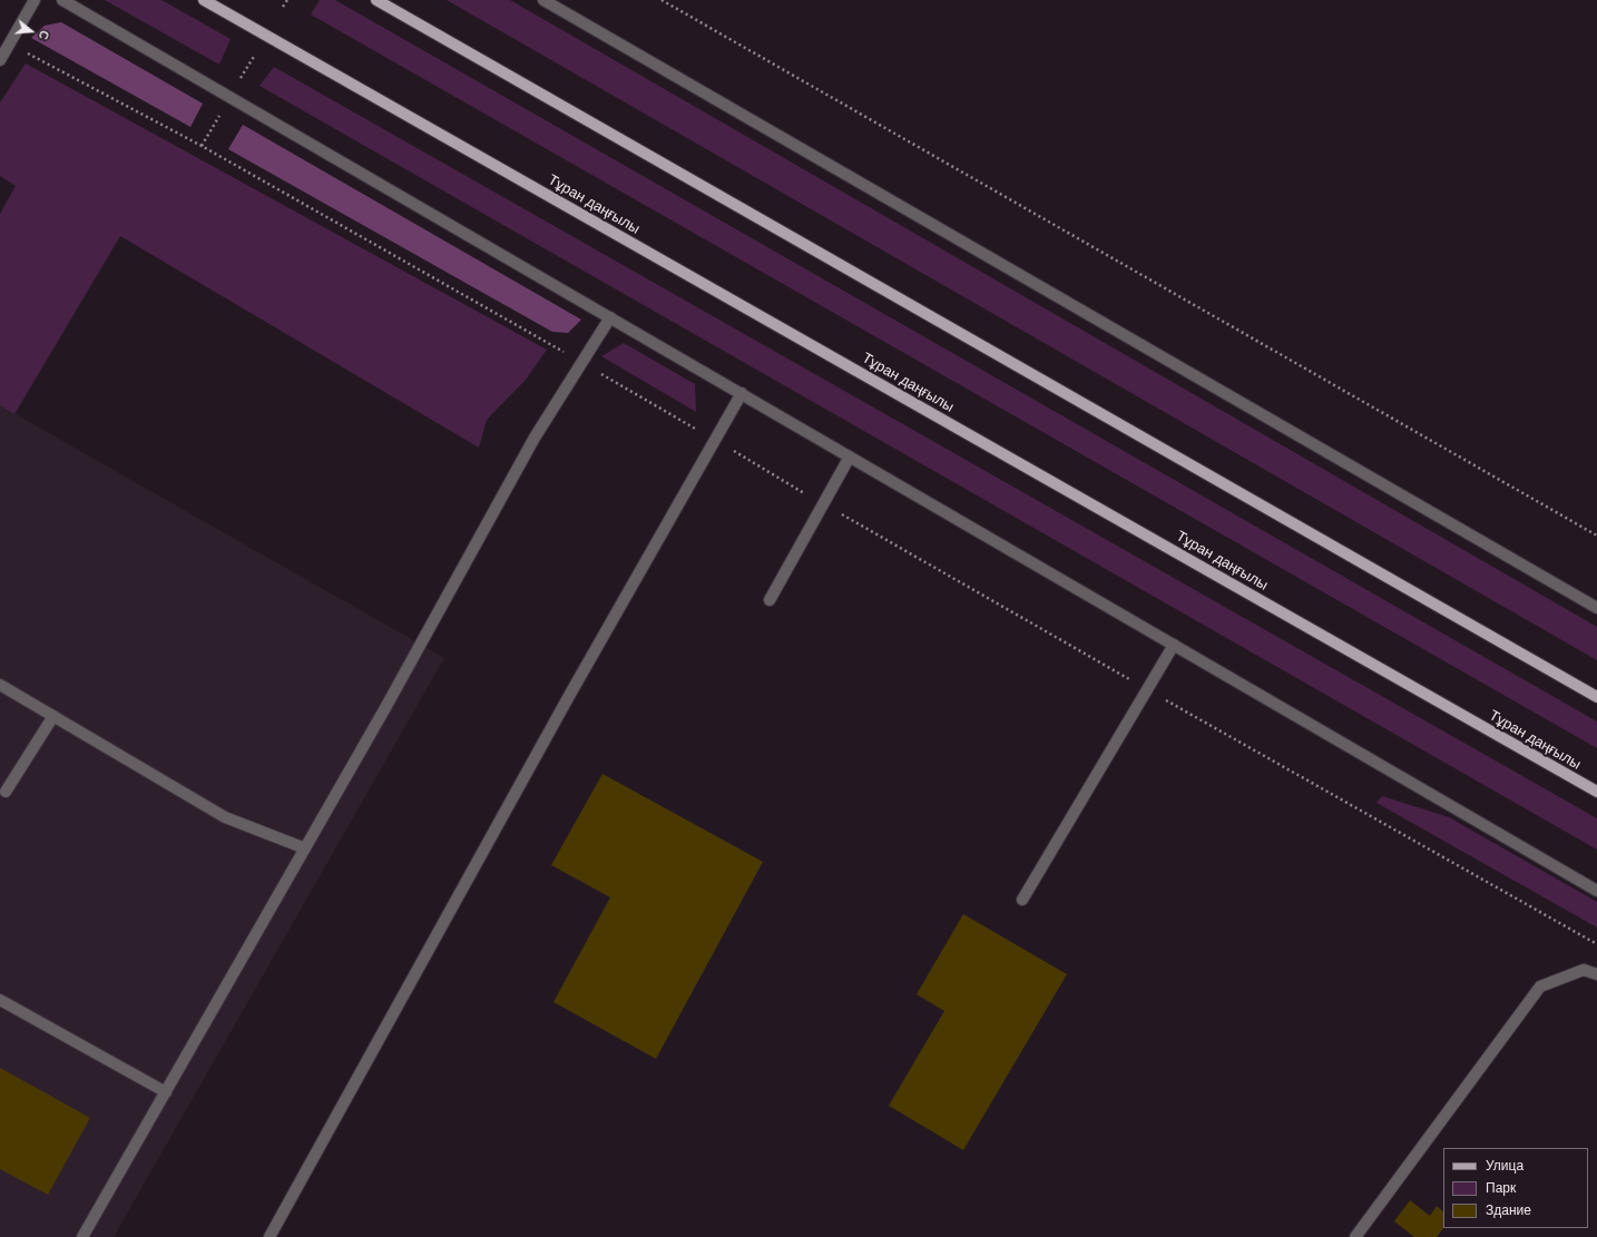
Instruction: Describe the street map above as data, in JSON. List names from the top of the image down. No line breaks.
{"streets":{"main road":["Тұран даңғылы"]},"legend":["Улица","Парк","Здание"],"north":"right"}
